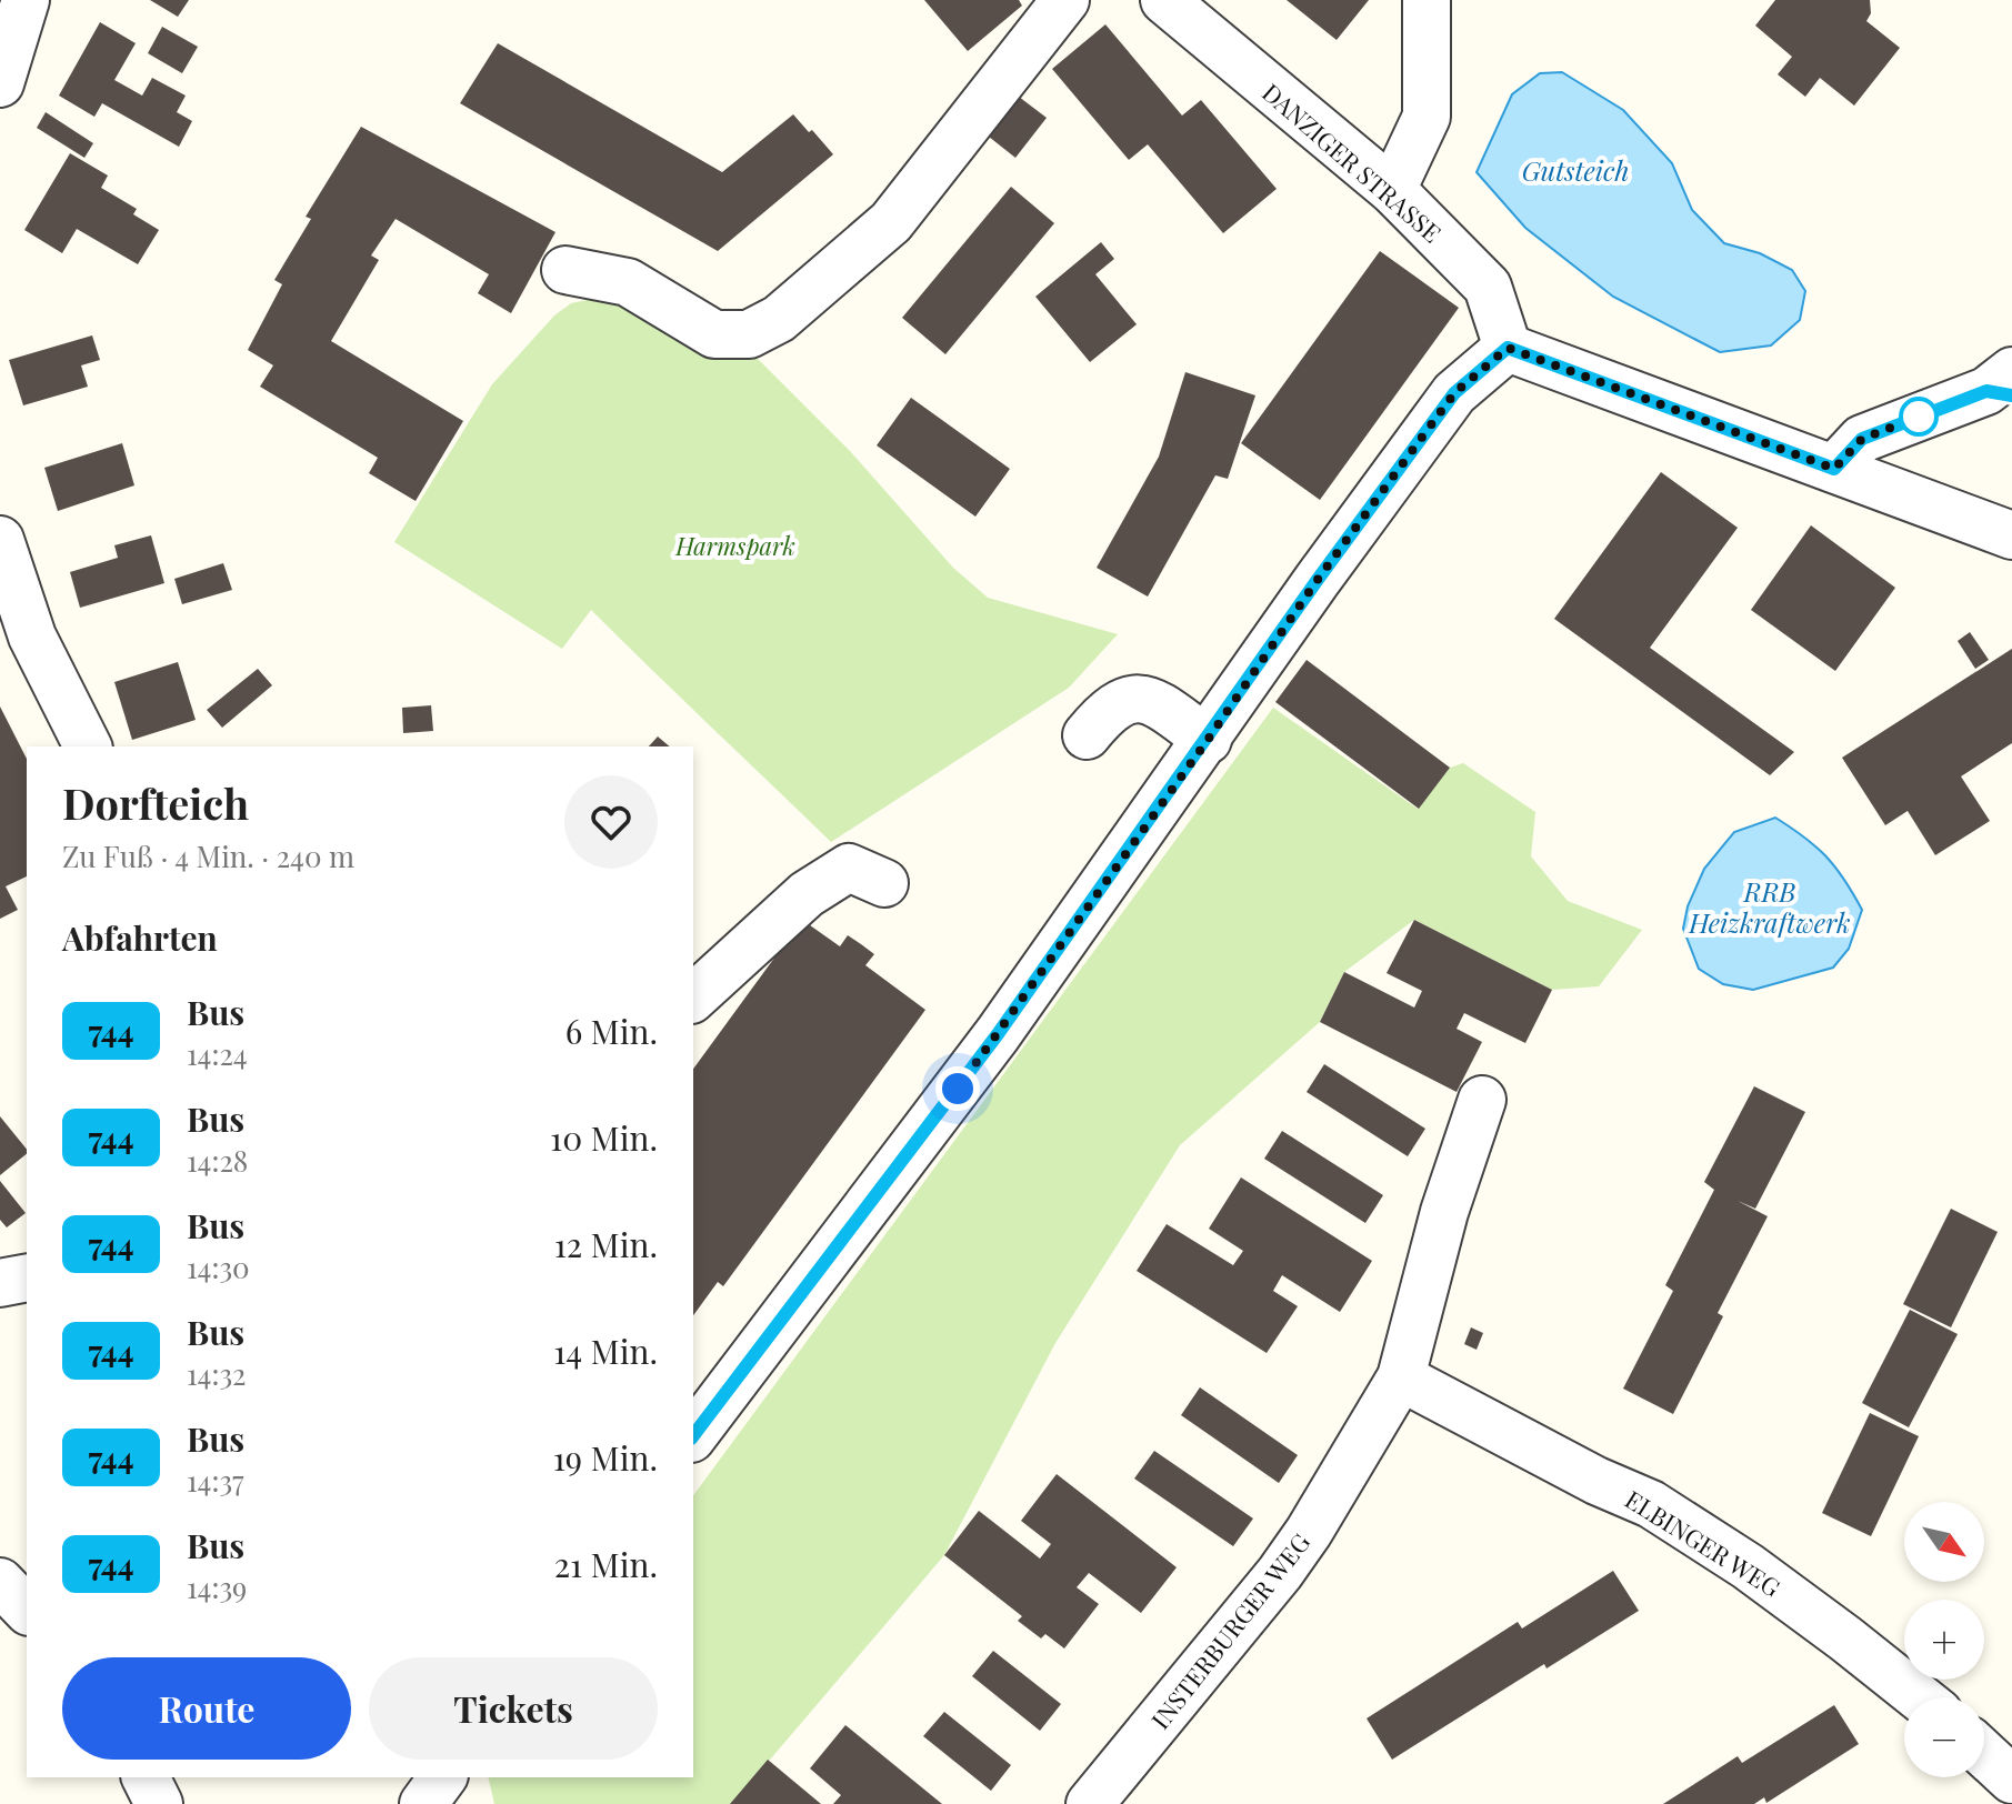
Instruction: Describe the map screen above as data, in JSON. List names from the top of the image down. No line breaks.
{"streets":{"street":["DANZIGER STRASSE","ELBINGER WEG","INSTERBURGER WEG"]},"crossings":[["ELBINGER WEG","INSTERBURGER WEG"]],"water":["Gutsteich","RRB Heizkraftwerk"],"parks":["Harmspark"],"lines":["bus line 744"],"north":"bottom right","page":{"heading":[["Dorfteich","Zu Fuß · 4 Min. · 240 m"],"Abfahrten"],"list":[{"mark":"744","name":"Bus","note":"14:24","value":"6 Min."},{"mark":"744","name":"Bus","note":"14:28","value":"10 Min."},{"mark":"744","name":"Bus","note":"14:30","value":"12 Min."},{"mark":"744","name":"Bus","note":"14:32","value":"14 Min."},{"mark":"744","name":"Bus","note":"14:37","value":"19 Min."},{"mark":"744","name":"Bus","note":"14:39","value":"21 Min."}],"map_buttons":["+","−"],"buttons":["Route","Tickets"]}}
